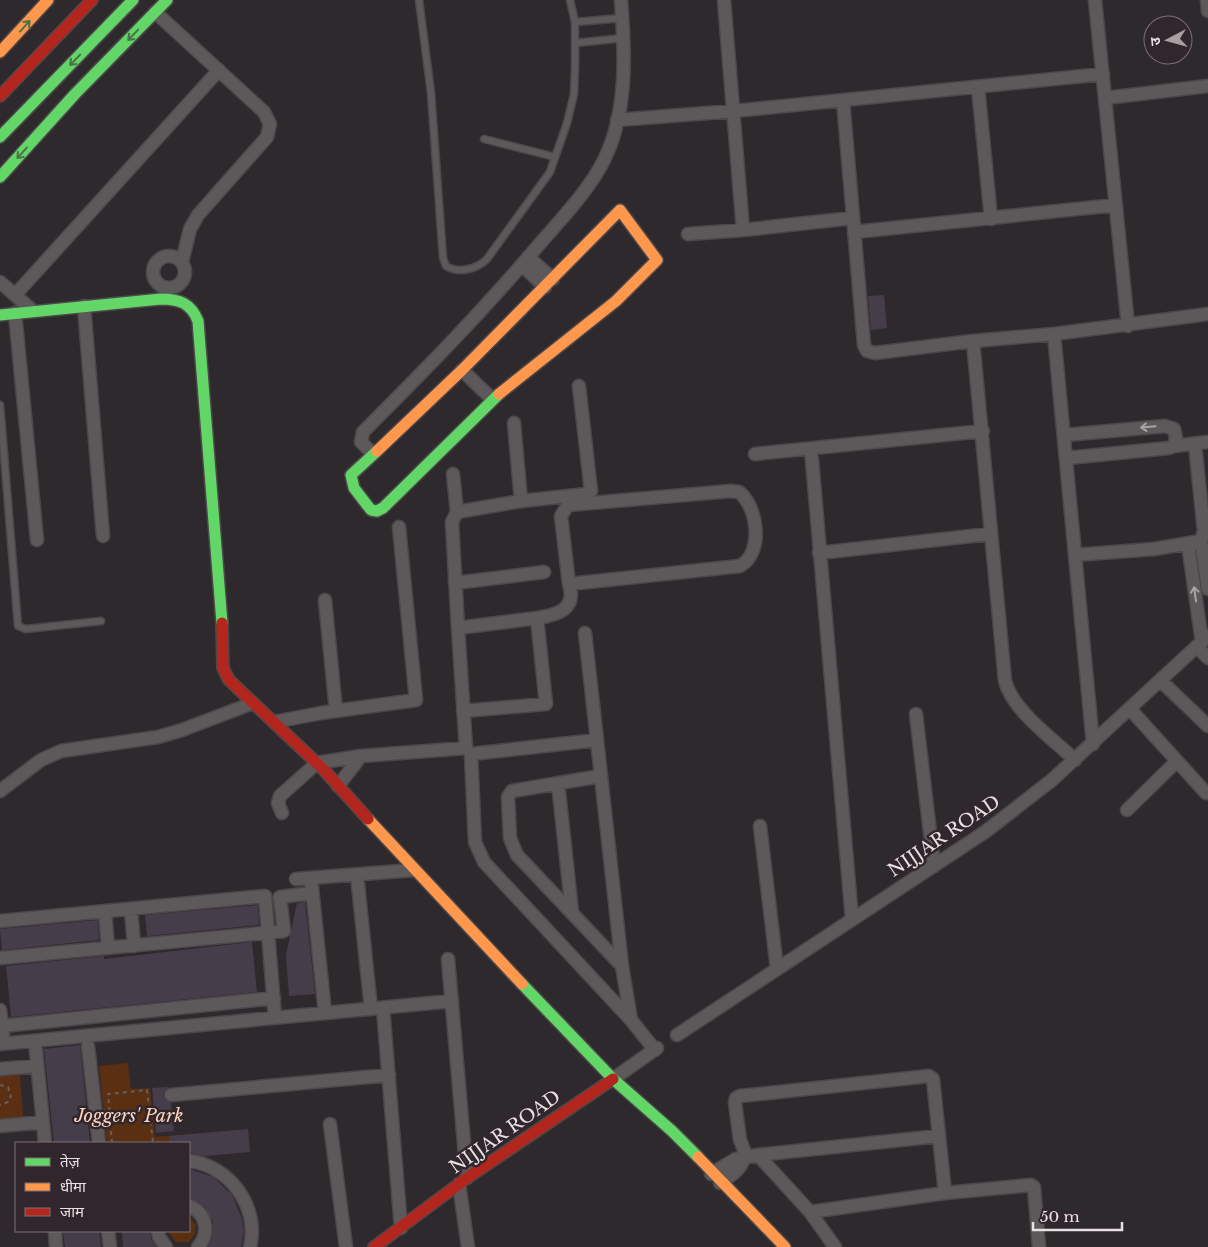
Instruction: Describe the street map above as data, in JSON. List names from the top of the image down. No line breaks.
{"streets":{"street":["NIJJAR ROAD"]},"parks":["Joggers' Park"],"legend":["तेज़","धीमा","जाम"],"scale_bar":"50 m","north":"left"}
